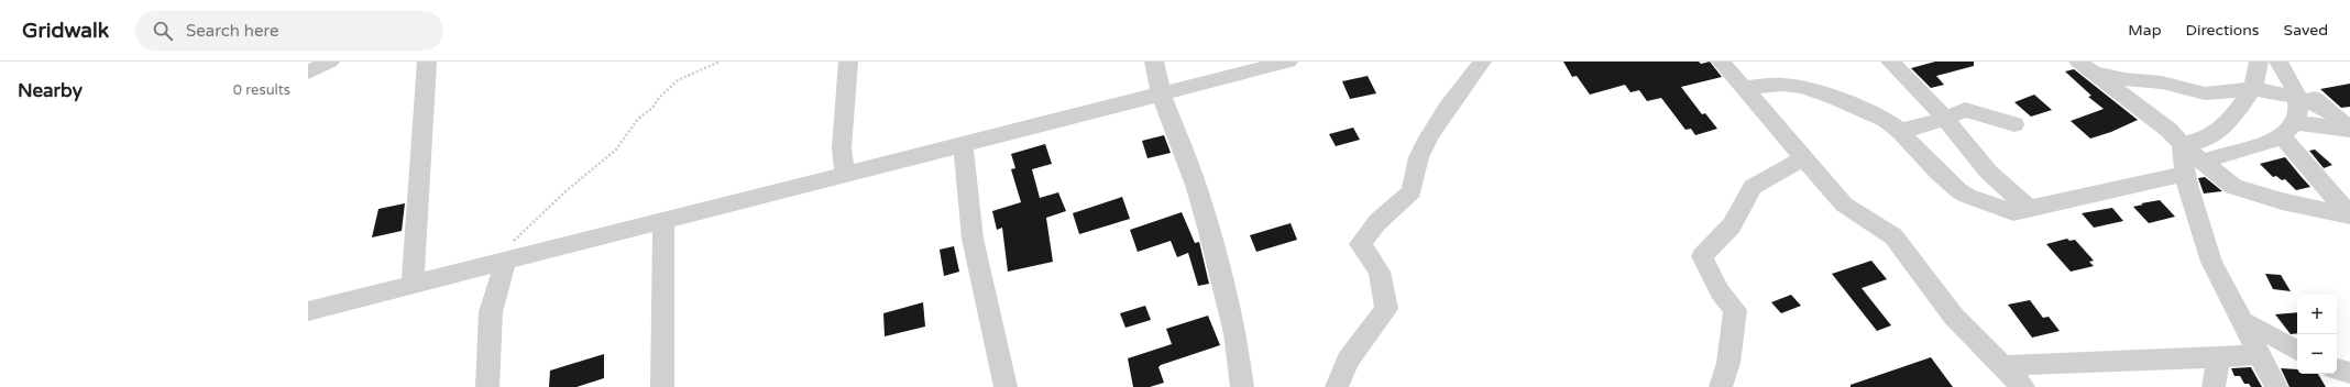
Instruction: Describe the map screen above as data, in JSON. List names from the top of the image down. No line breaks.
{"page":{"header":"Gridwalk","search":"Search here","nav":["Map","Directions","Saved"],"heading":["Nearby","0 results"],"map_buttons":["+","−"]}}
